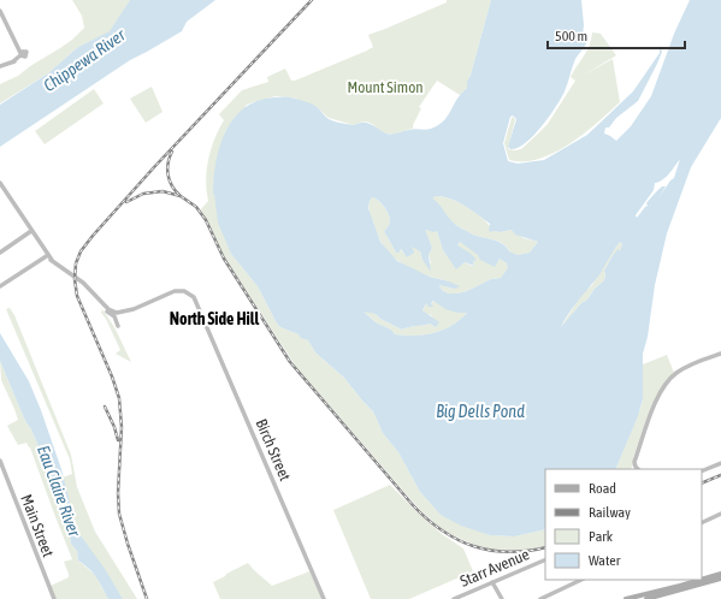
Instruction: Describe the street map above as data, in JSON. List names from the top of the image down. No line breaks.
{"streets":{"main road":["Birch Street","Main Street","Starr Avenue"]},"districts":["North Side Hill"],"water":["Chippewa River","Big Dells Pond","Eau Claire River"],"parks":["Mount Simon"],"legend":["Road","Railway","Park","Water"],"scale_bar":"500 m"}
